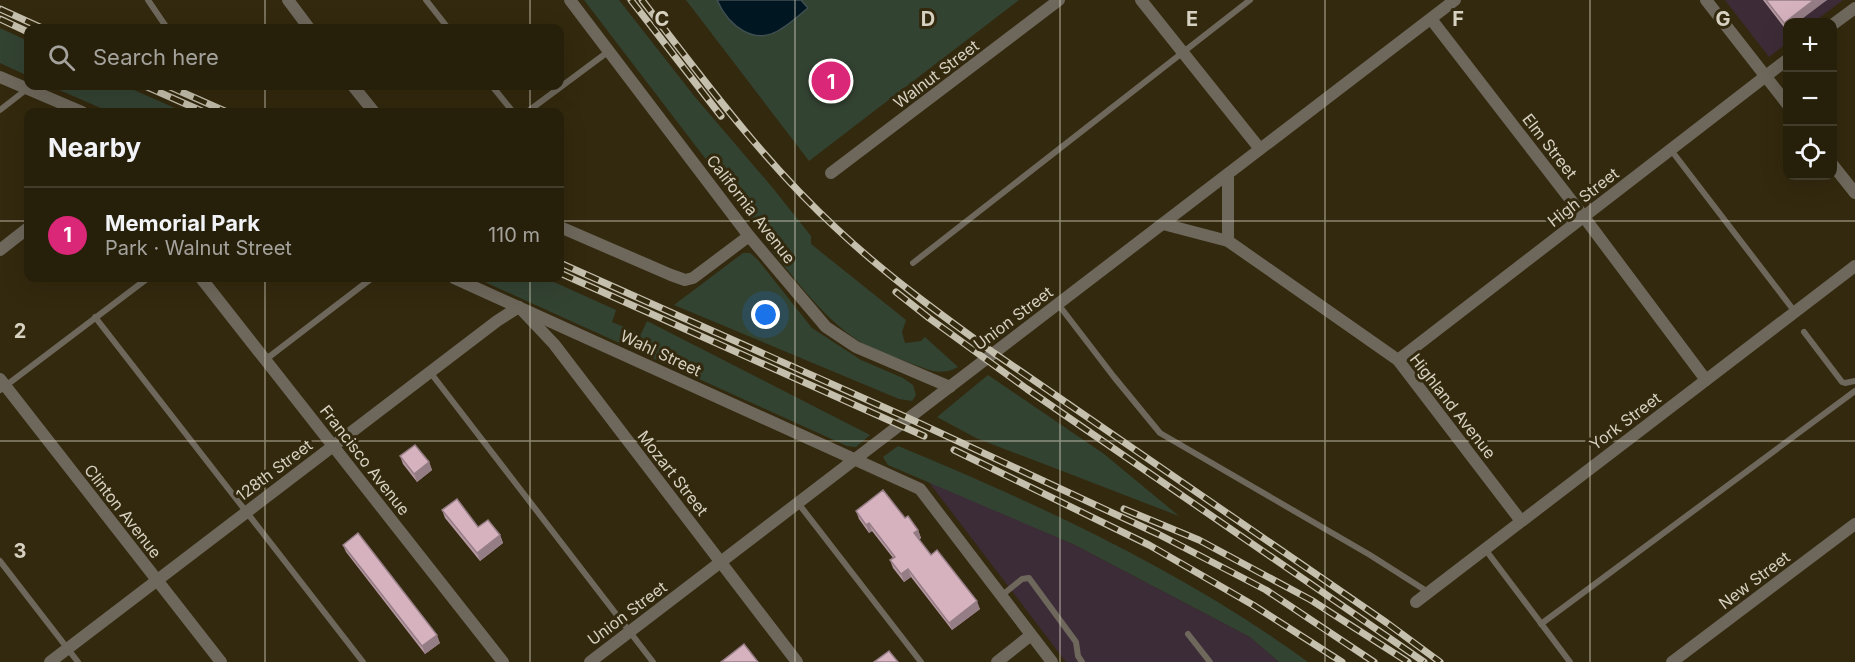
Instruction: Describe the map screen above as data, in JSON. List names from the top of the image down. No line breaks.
{"streets":{"street":["Walnut Street","Elm Street","High Street","California Avenue","Union Street","Wahl Street","Highland Avenue","York Street","Francisco Avenue","128th Street","Mozart Street","Clinton Avenue","New Street"]},"crossings":[["Elm Street","High Street"],["Elm Street","Union Street"],["Elm Street","York Street"],["High Street","Highland Avenue"],["California Avenue","Union Street"],["Union Street","Wahl Street"],["Union Street","Highland Avenue"],["Union Street","Mozart Street"],["Wahl Street","128th Street"],["Wahl Street","Mozart Street"],["Highland Avenue","York Street"],["Francisco Avenue","128th Street"],["128th Street","Mozart Street"],["128th Street","Clinton Avenue"]],"page":{"map_buttons":["+","−"],"search":"Search here","pins":"1","heading":"Nearby","list":[{"mark":"1","name":"Memorial Park","note":"Park · Walnut Street","value":"110 m"}]},"grid":{"columns":["C","D","E","F","G"],"rows":["2","3"]}}
